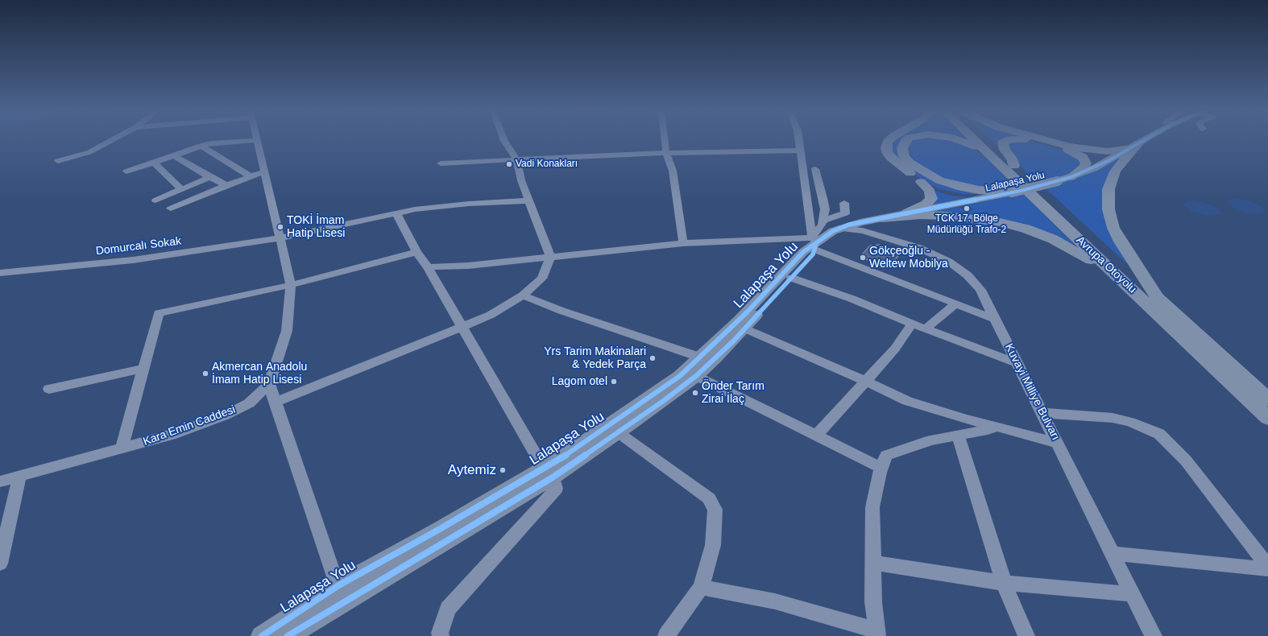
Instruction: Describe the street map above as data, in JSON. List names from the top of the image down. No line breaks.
{"streets":{"highway":["Avrupa Otoyolu"],"main road":["Lalapaşa Yolu"],"street":["Domurcalı Sokak","Kuvayi Milliye Bulvarı","Kara Emin Caddesi"]},"crossings":[["Lalapaşa Yolu","Kuvayi Milliye Bulvarı"],["Domurcalı Sokak","Kara Emin Caddesi"]],"places":["Vadi Konakları","TCK 17. Bölge Müdürlüğü Trafo-2","TOKİ İmam Hatip Lisesi","Gökçeoğlu - Weltew Mobilya","Yrs Tarim Makinalari & Yedek Parça","Akmercan Anadolu İmam Hatip Lisesi","Lagom otel","Önder Tarım Zirai İlaç","Aytemiz"]}
